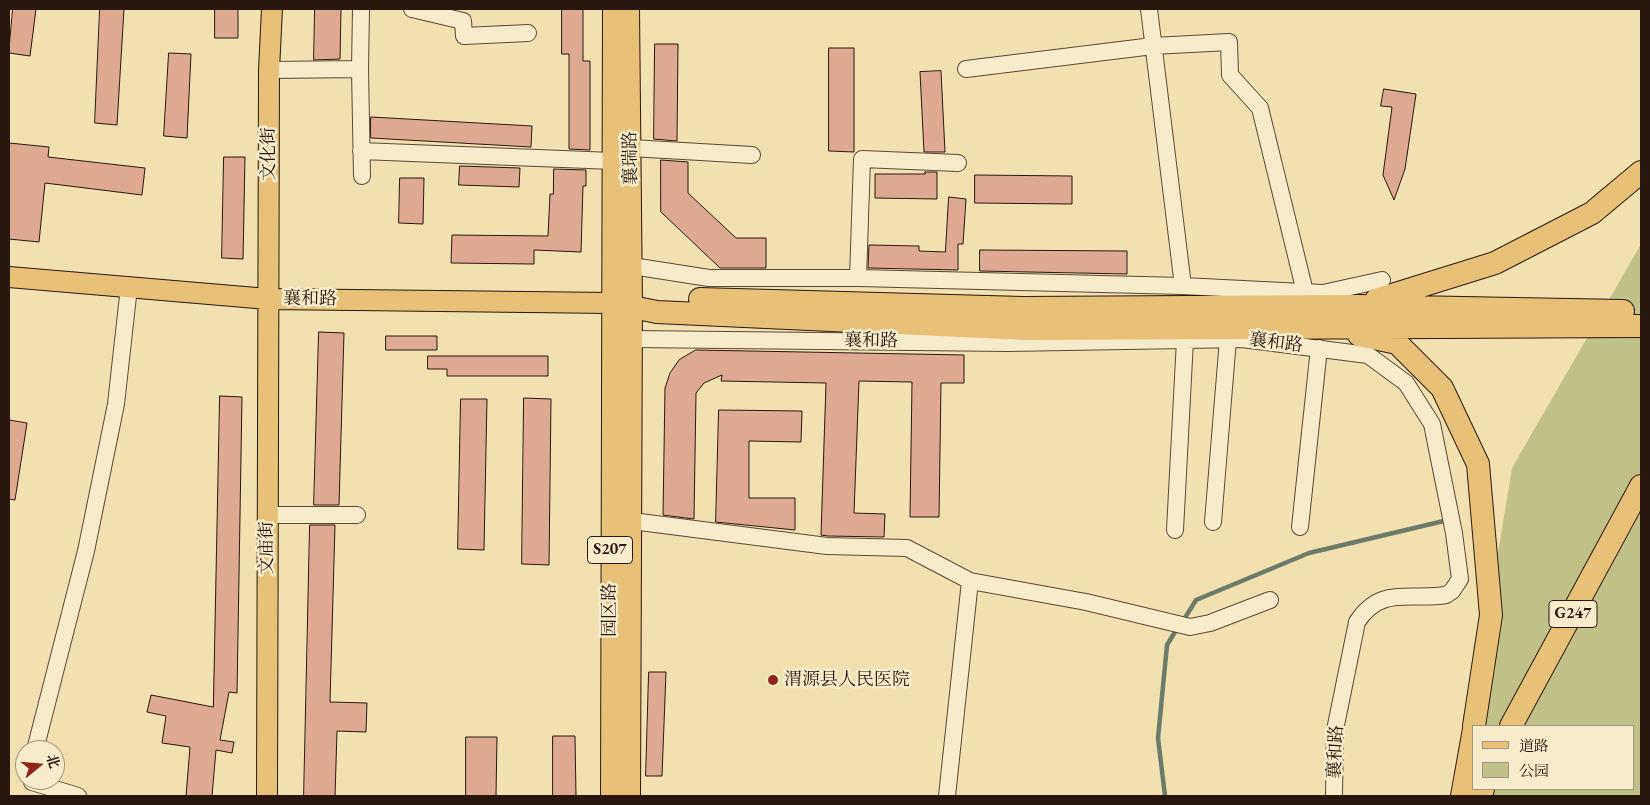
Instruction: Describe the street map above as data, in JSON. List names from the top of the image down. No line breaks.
{"streets":{"highway":["G247"],"main road":["文化街","襄瑞路","襄和路","文庙街","S207","园区路"]},"crossings":[["文化街","襄和路"],["文化街","文庙街"],["襄瑞路","襄和路"],["襄瑞路","园区路"],["襄和路","文庙街"],["襄和路","园区路"]],"places":["渭源县人民医院"],"legend":["道路","公园"],"north":"right"}
